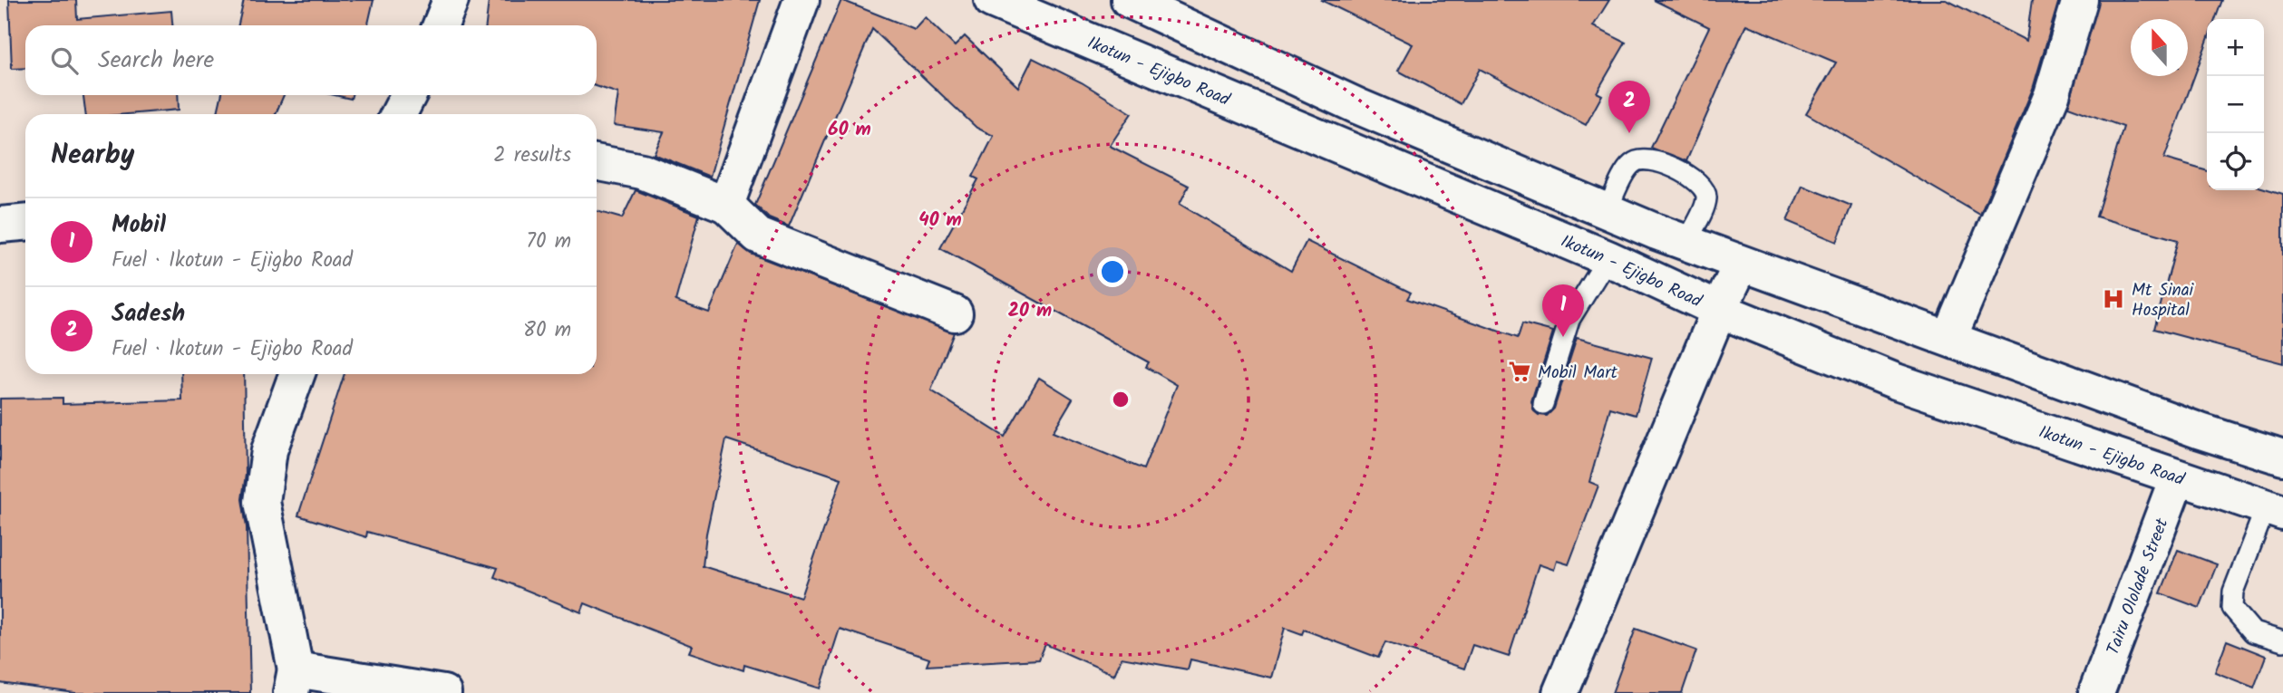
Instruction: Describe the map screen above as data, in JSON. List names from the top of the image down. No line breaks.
{"streets":{"main road":["Ikotun - Ejigbo Road","Tairu Ololade Street"]},"crossings":[["Ikotun - Ejigbo Road","Tairu Ololade Street"]],"places":{"hospital":["Mt Sinai Hospital"],"supermarket":["Mobil Mart"]},"north":"top","page":{"map_buttons":["+","−"],"search":"Search here","pins":["2","1"],"heading":["Nearby","2 results"],"list":[{"mark":"1","name":"Mobil","note":"Fuel · Ikotun - Ejigbo Road","value":"70 m"},{"mark":"2","name":"Sadesh","note":"Fuel · Ikotun - Ejigbo Road","value":"80 m"}]},"rings":["60 m","40 m","20 m"]}
